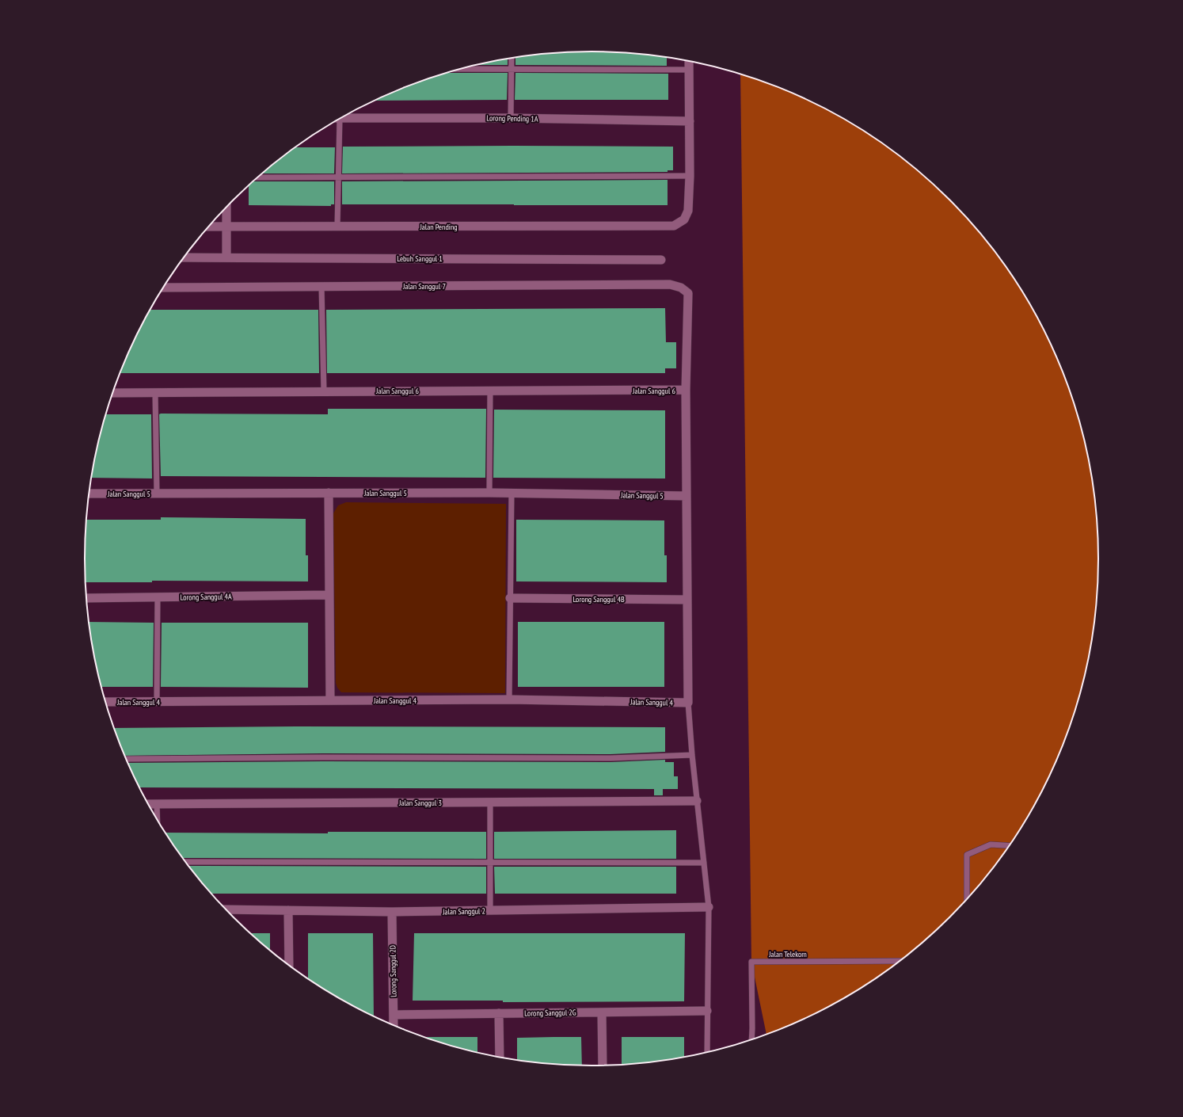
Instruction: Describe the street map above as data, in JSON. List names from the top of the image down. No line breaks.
{"streets":{"street":["Lorong Pending 1A","Jalan Pending","Lebuh Sanggul 1","Jalan Sanggul 7","Jalan Sanggul 6","Jalan Sanggul 5","Lorong Sanggul 4A","Lorong Sanggul 4B","Jalan Sanggul 4","Jalan Sanggul 3","Jalan Sanggul 2","Lorong Sanggul 2D","Lorong Sanggul 2G"],"lane":["Jalan Telekom"]},"crossings":[["Jalan Sanggul 7","Jalan Sanggul 6"],["Jalan Sanggul 2","Lorong Sanggul 2D"],["Lorong Sanggul 2D","Lorong Sanggul 2G"]]}
